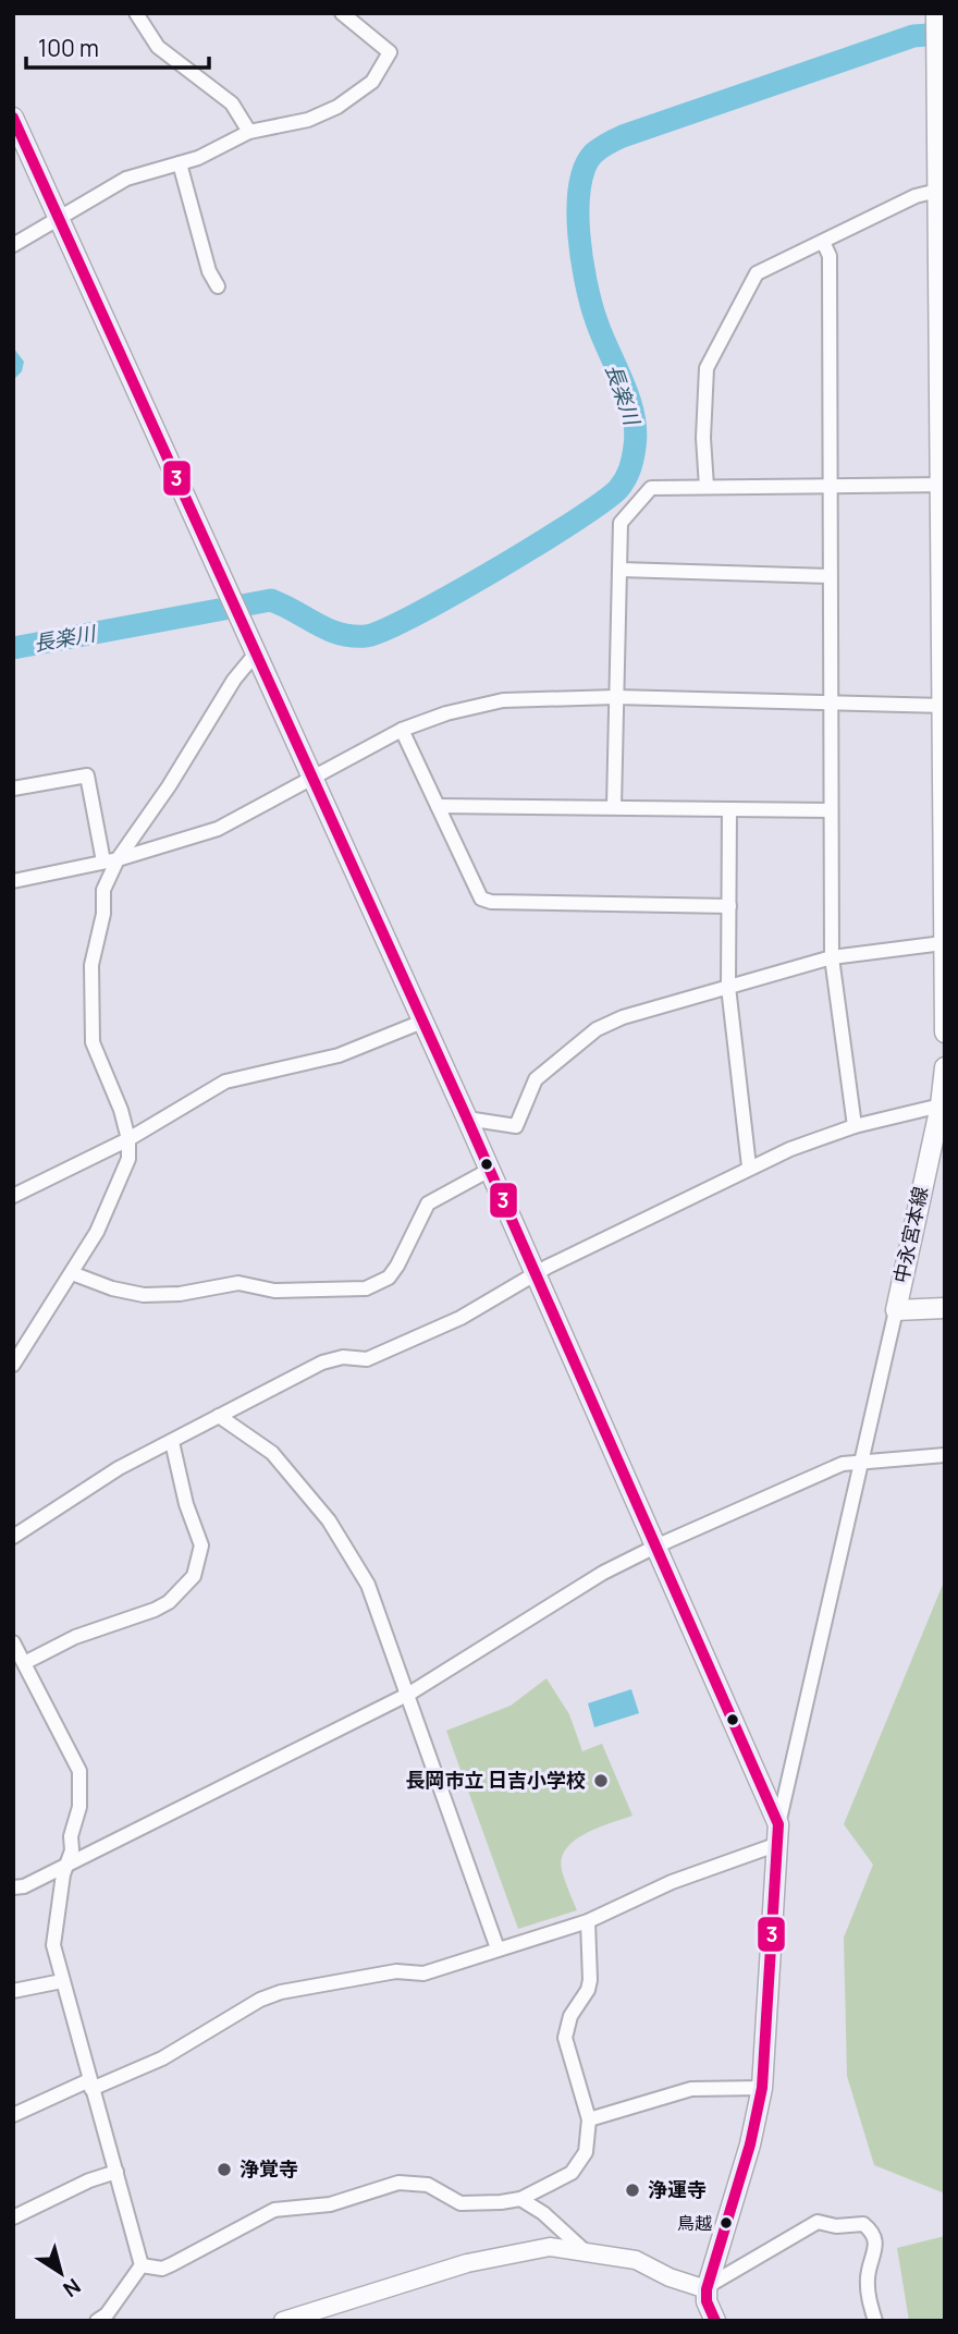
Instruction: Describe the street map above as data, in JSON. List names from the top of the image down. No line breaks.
{"streets":{"main road":["中永宮本線"]},"water":["長楽川"],"places":["長岡市立 日吉小学校","浄覚寺","浄運寺","鳥越"],"lines":["transit line 3"],"scale_bar":"100 m","north":"bottom right"}
